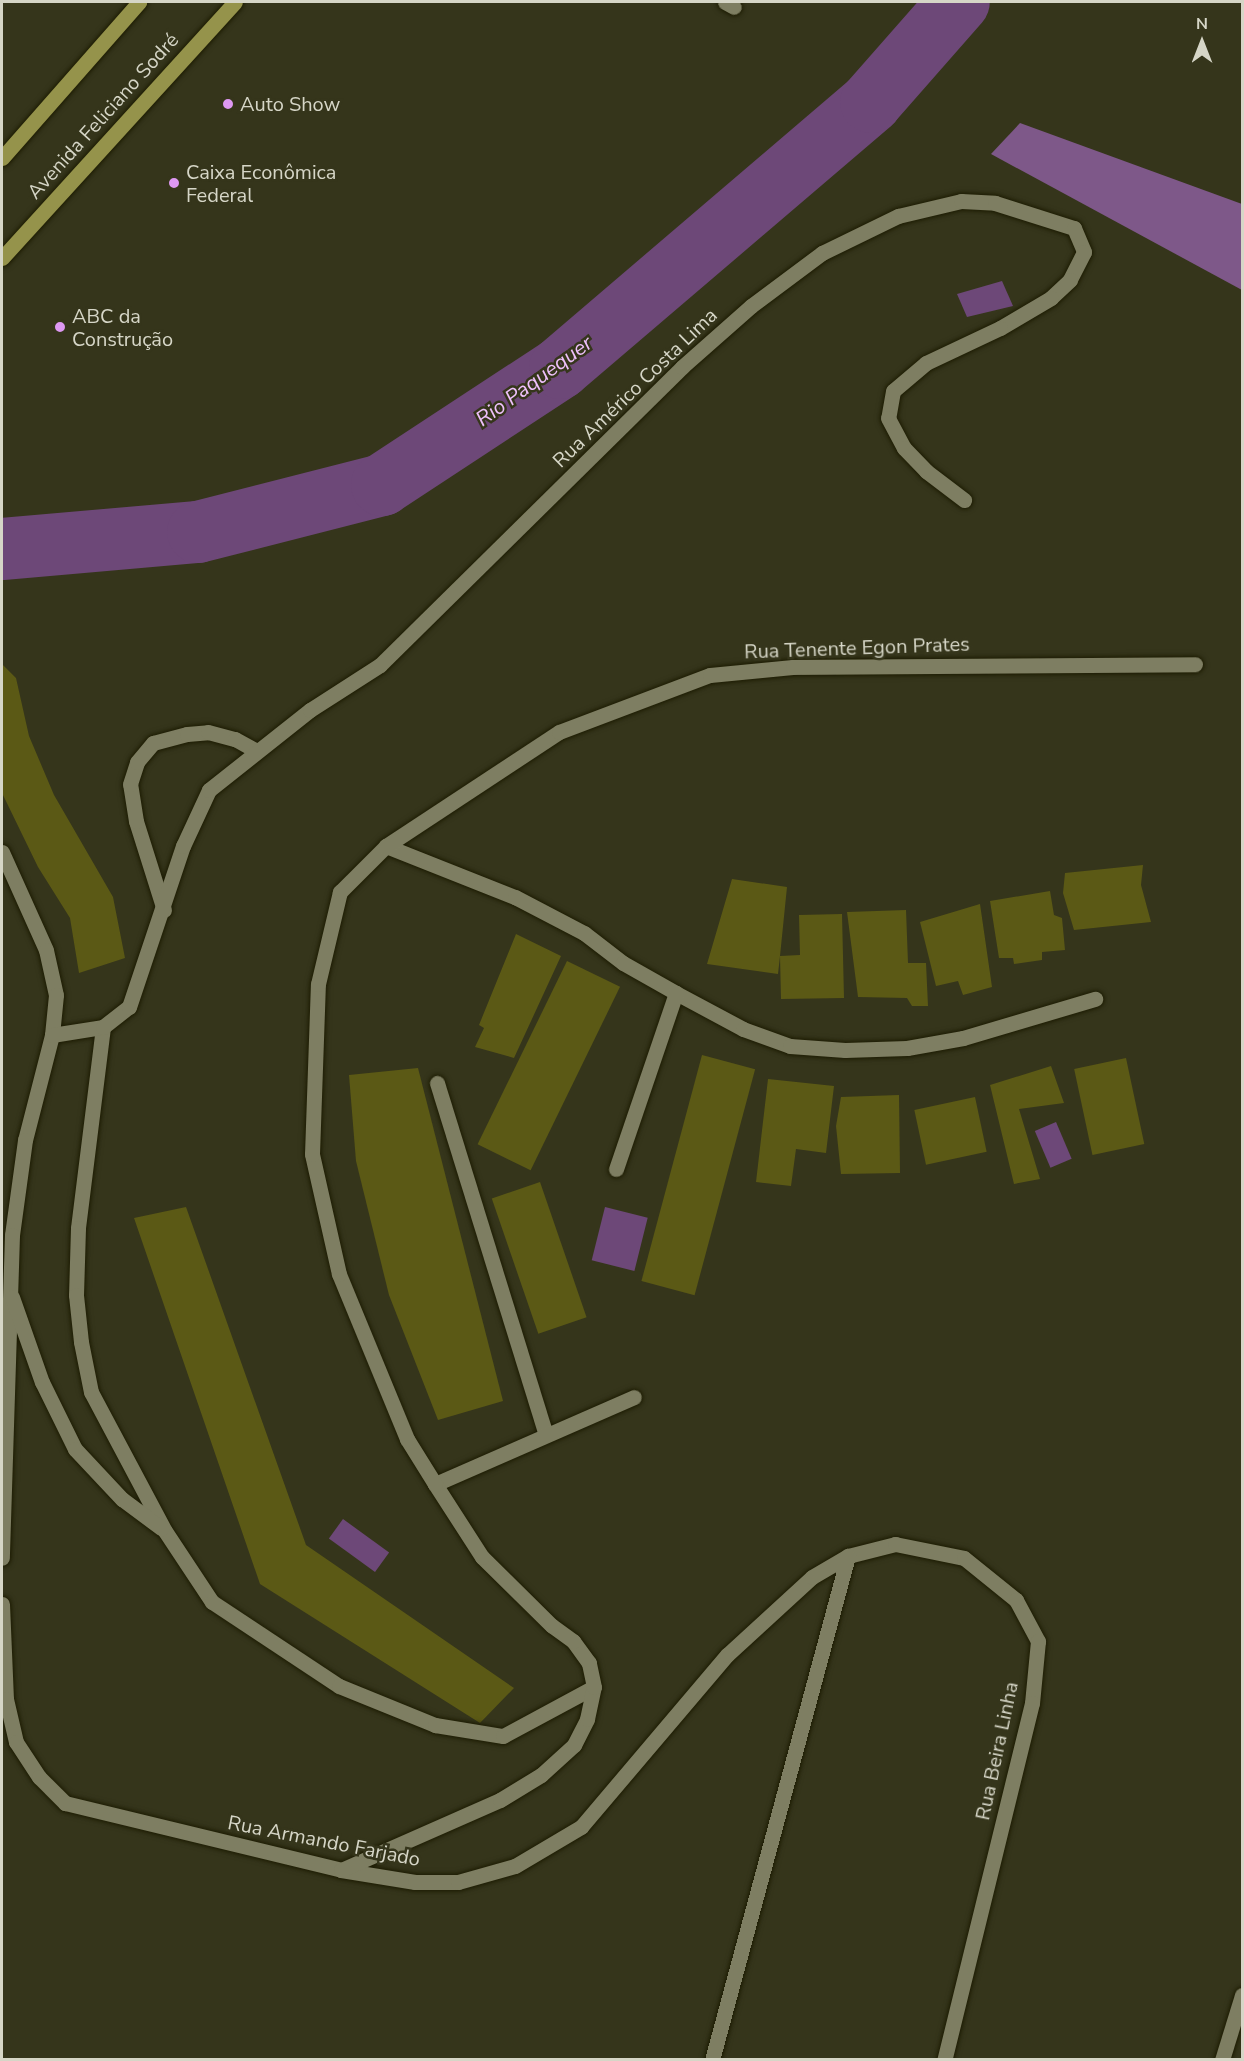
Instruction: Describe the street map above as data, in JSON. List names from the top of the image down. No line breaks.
{"streets":{"main road":["Avenida Feliciano Sodré"],"street":["Rua Américo Costa Lima","Rua Tenente Egon Prates","Rua Beira Linha","Rua Armando Farjado"]},"crossings":[["Rua Tenente Egon Prates","Rua Armando Farjado"],["Rua Beira Linha","Rua Armando Farjado"]],"water":["Rio Paquequer"],"places":["Auto Show","Caixa Econômica Federal","ABC da Construção"],"north":"top"}
